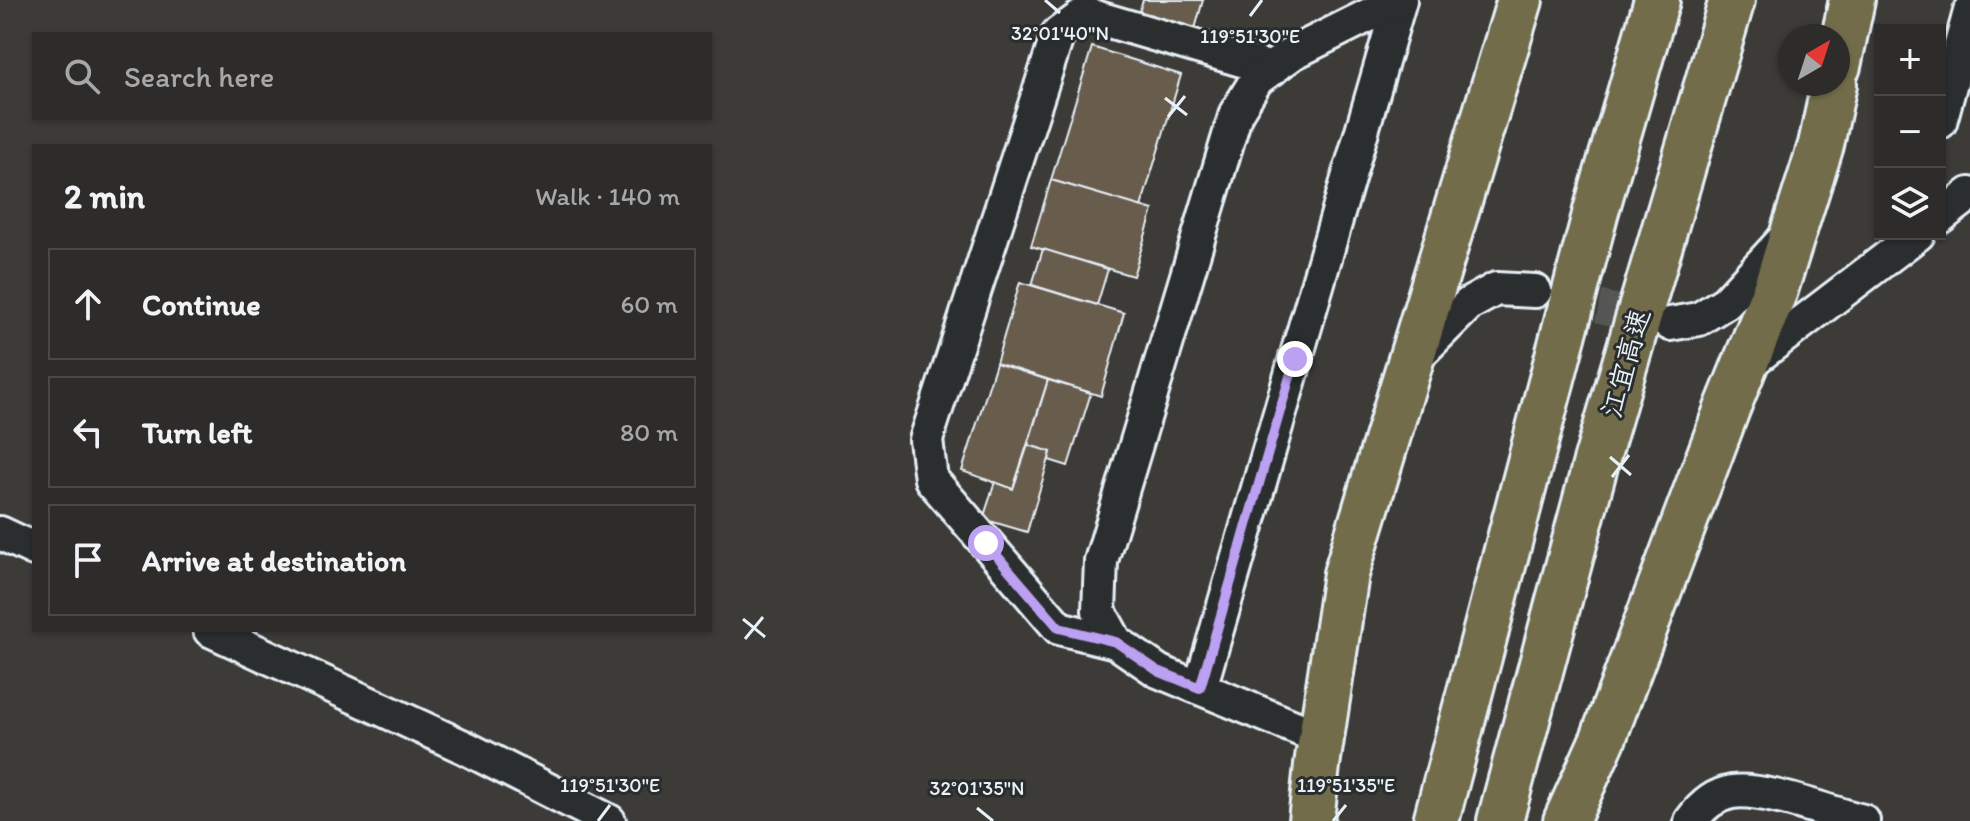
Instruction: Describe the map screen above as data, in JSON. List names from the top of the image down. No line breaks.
{"streets":{"highway":["江宜高速"]},"north":"top right","page":{"map_buttons":["+","−"],"search":"Search here","heading":["2 min","Walk · 140 m"],"list":[["Continue","60 m"],["Turn left","80 m"],"Arrive at destination"]},"coordinates":["32°01'40\"N","119°51'30\"E","119°51'35\"E","32°01'35\"N"]}
